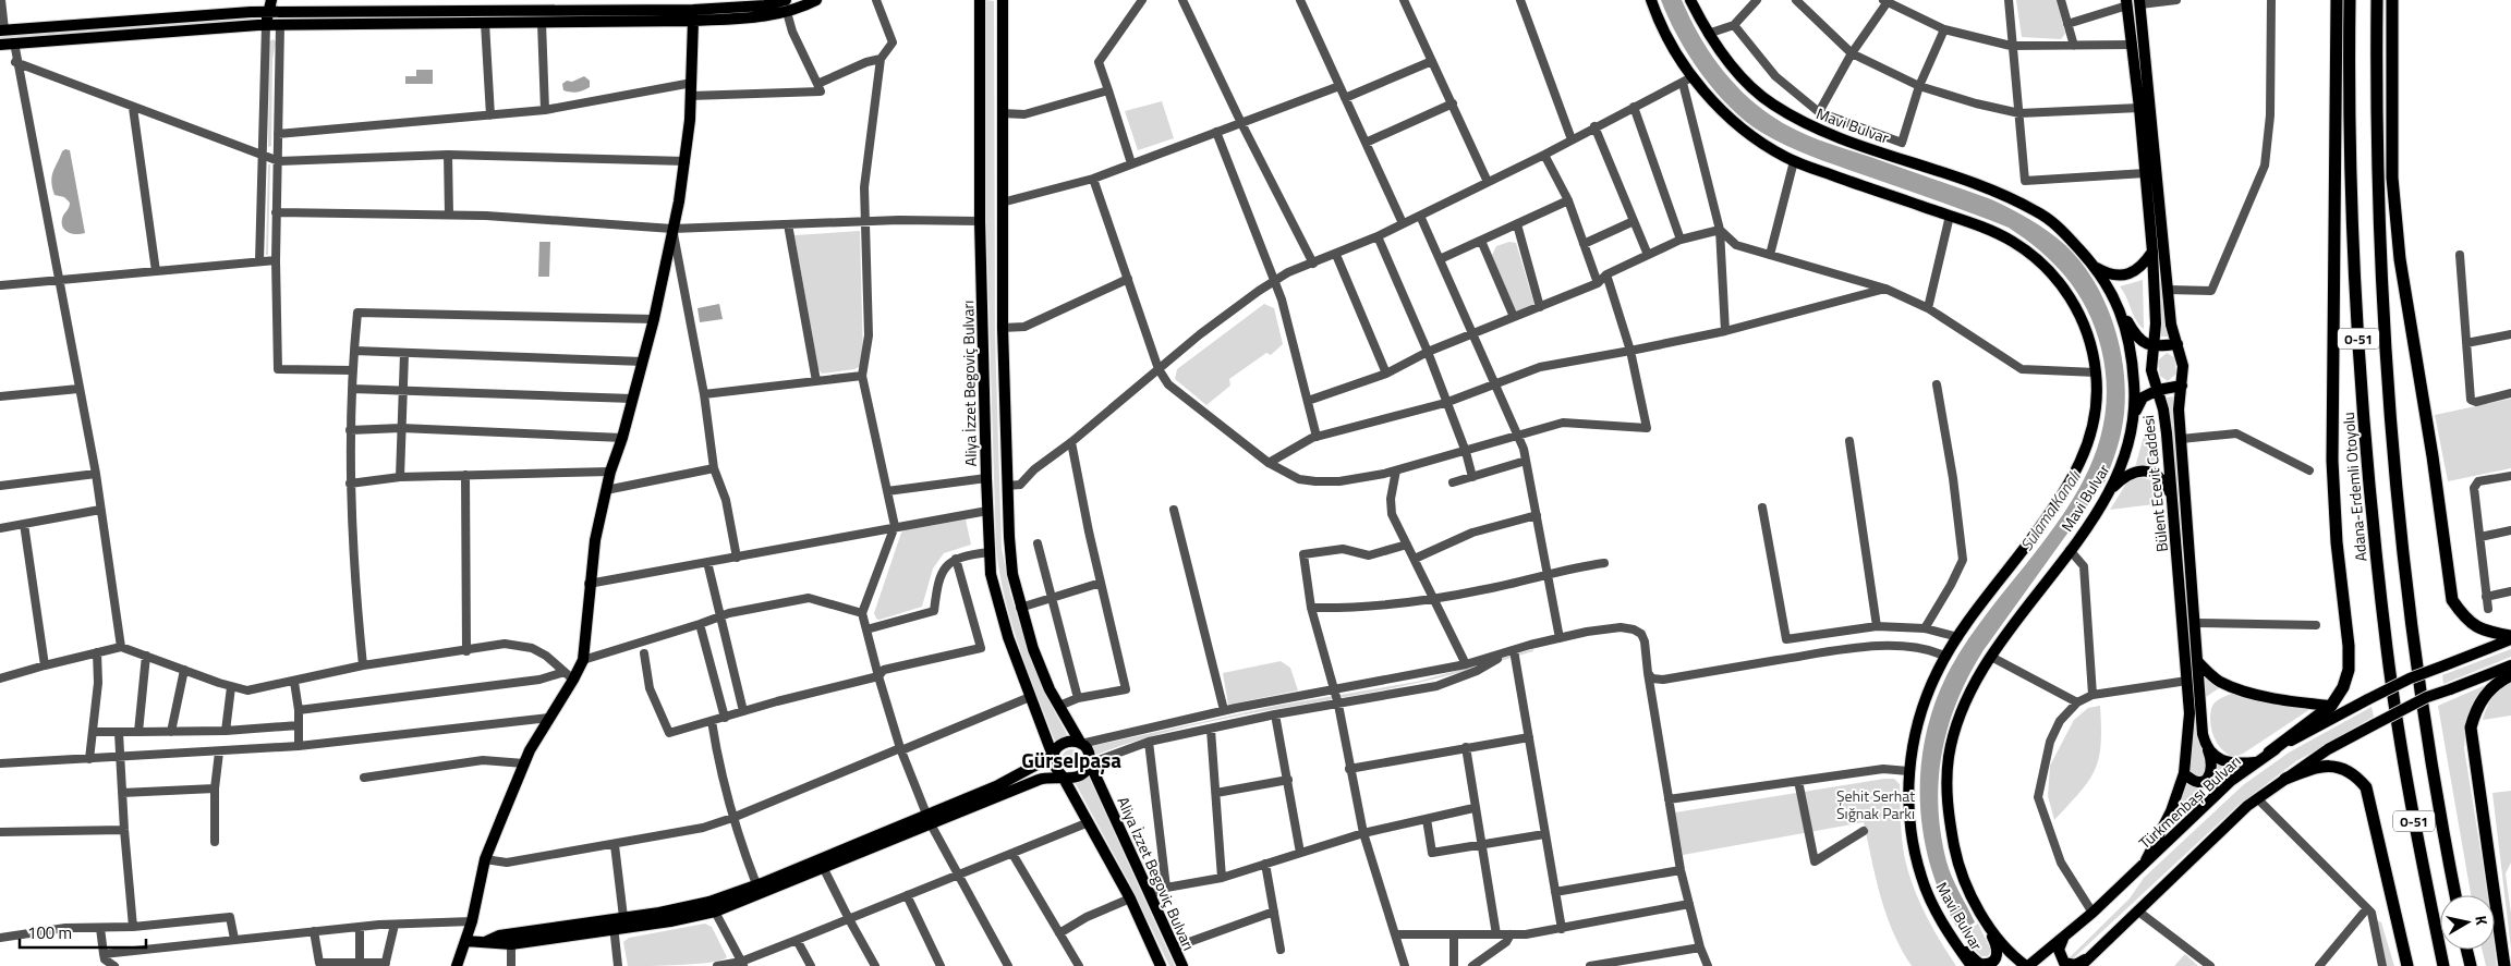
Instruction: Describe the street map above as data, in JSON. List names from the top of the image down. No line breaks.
{"streets":{"highway":["O-51","Adana-Erdemli Otoyolu"],"main road":["Mavi Bulvar","Aliya İzzet Begoviç Bulvarı","Bülent Ecevit Caddesi","Türkmenbaşı Bulvarı"]},"crossings":[["Mavi Bulvar","Türkmenbaşı Bulvarı"],["Bülent Ecevit Caddesi","Türkmenbaşı Bulvarı"]],"districts":["Gürselpaşa"],"water":["Sulama Kanalı"],"parks":["Şehit Serhat Sığnak Parkı"],"scale_bar":"100 m","north":"right"}
